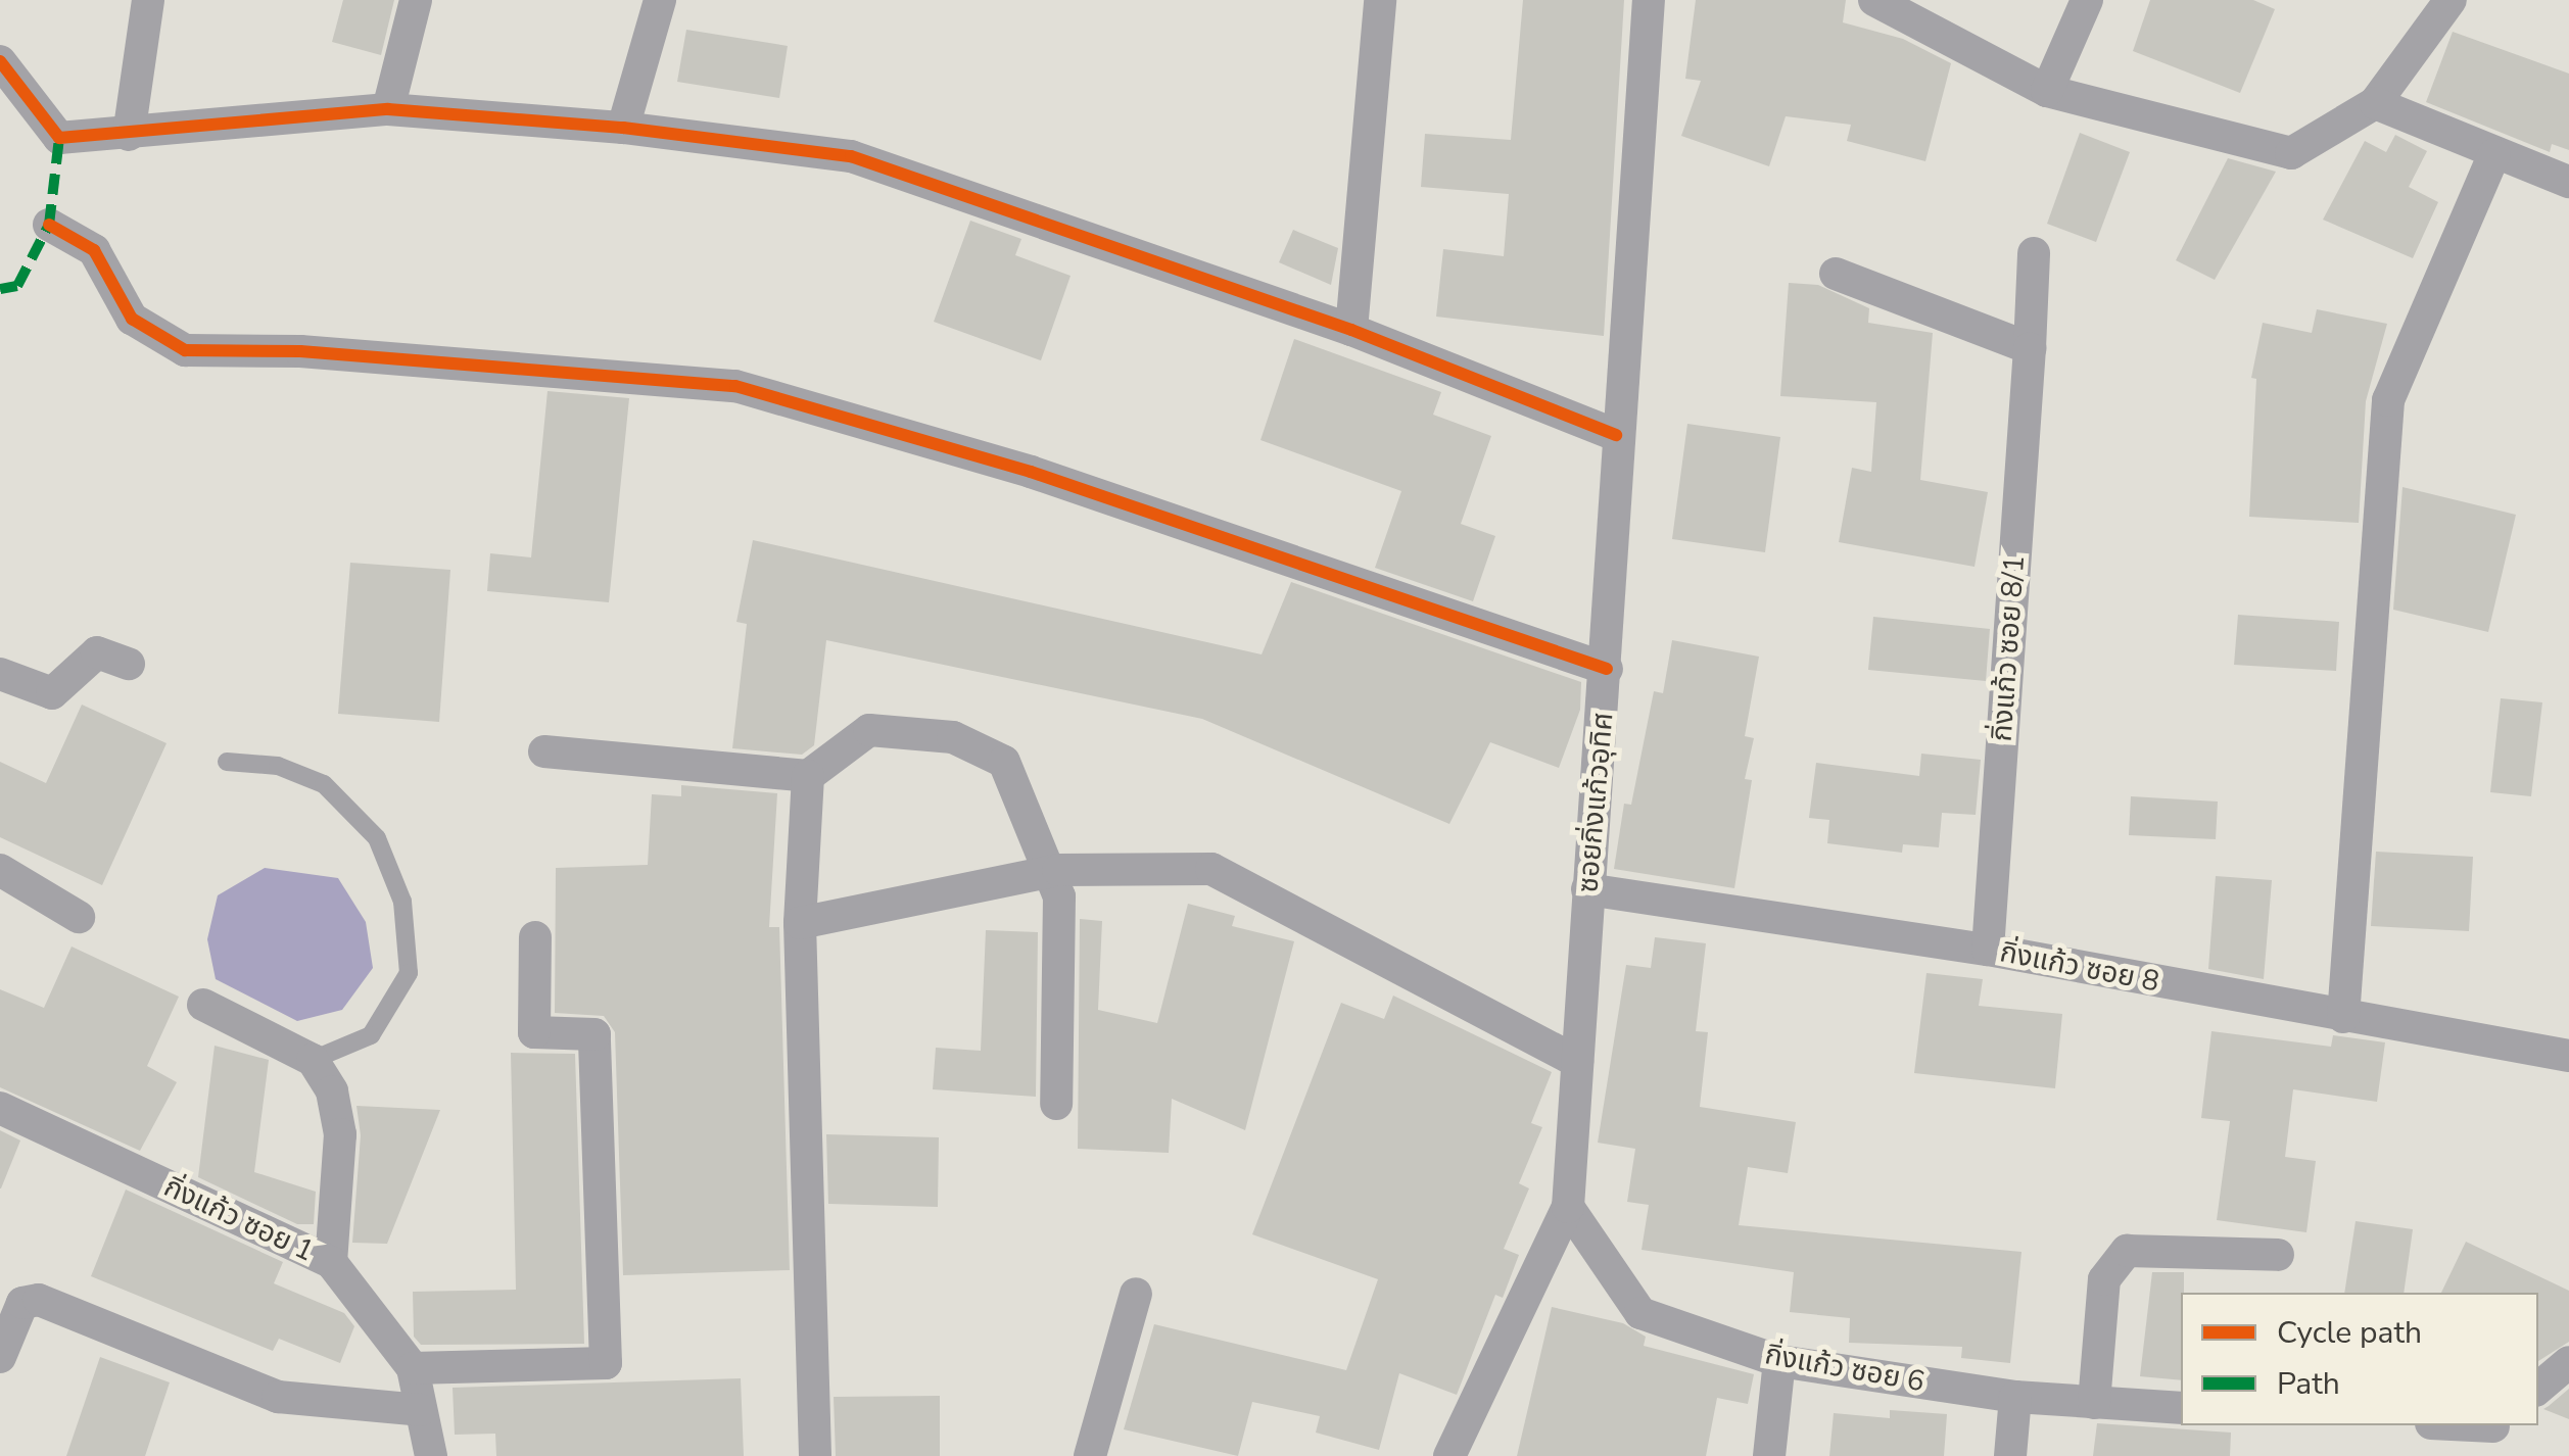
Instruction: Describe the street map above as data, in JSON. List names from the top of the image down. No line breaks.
{"streets":{"street":["กิ่งแก้ว ซอย 8/1","ซอยกิ่งแก้วอุทิศ","กิ่งแก้ว ซอย 8","กิ่งแก้ว ซอย 1","กิ่งแก้ว ซอย 6"]},"crossings":[["กิ่งแก้ว ซอย 8/1","กิ่งแก้ว ซอย 8"],["ซอยกิ่งแก้วอุทิศ","กิ่งแก้ว ซอย 8"],["ซอยกิ่งแก้วอุทิศ","กิ่งแก้ว ซอย 6"]],"legend":["Cycle path","Path"]}
